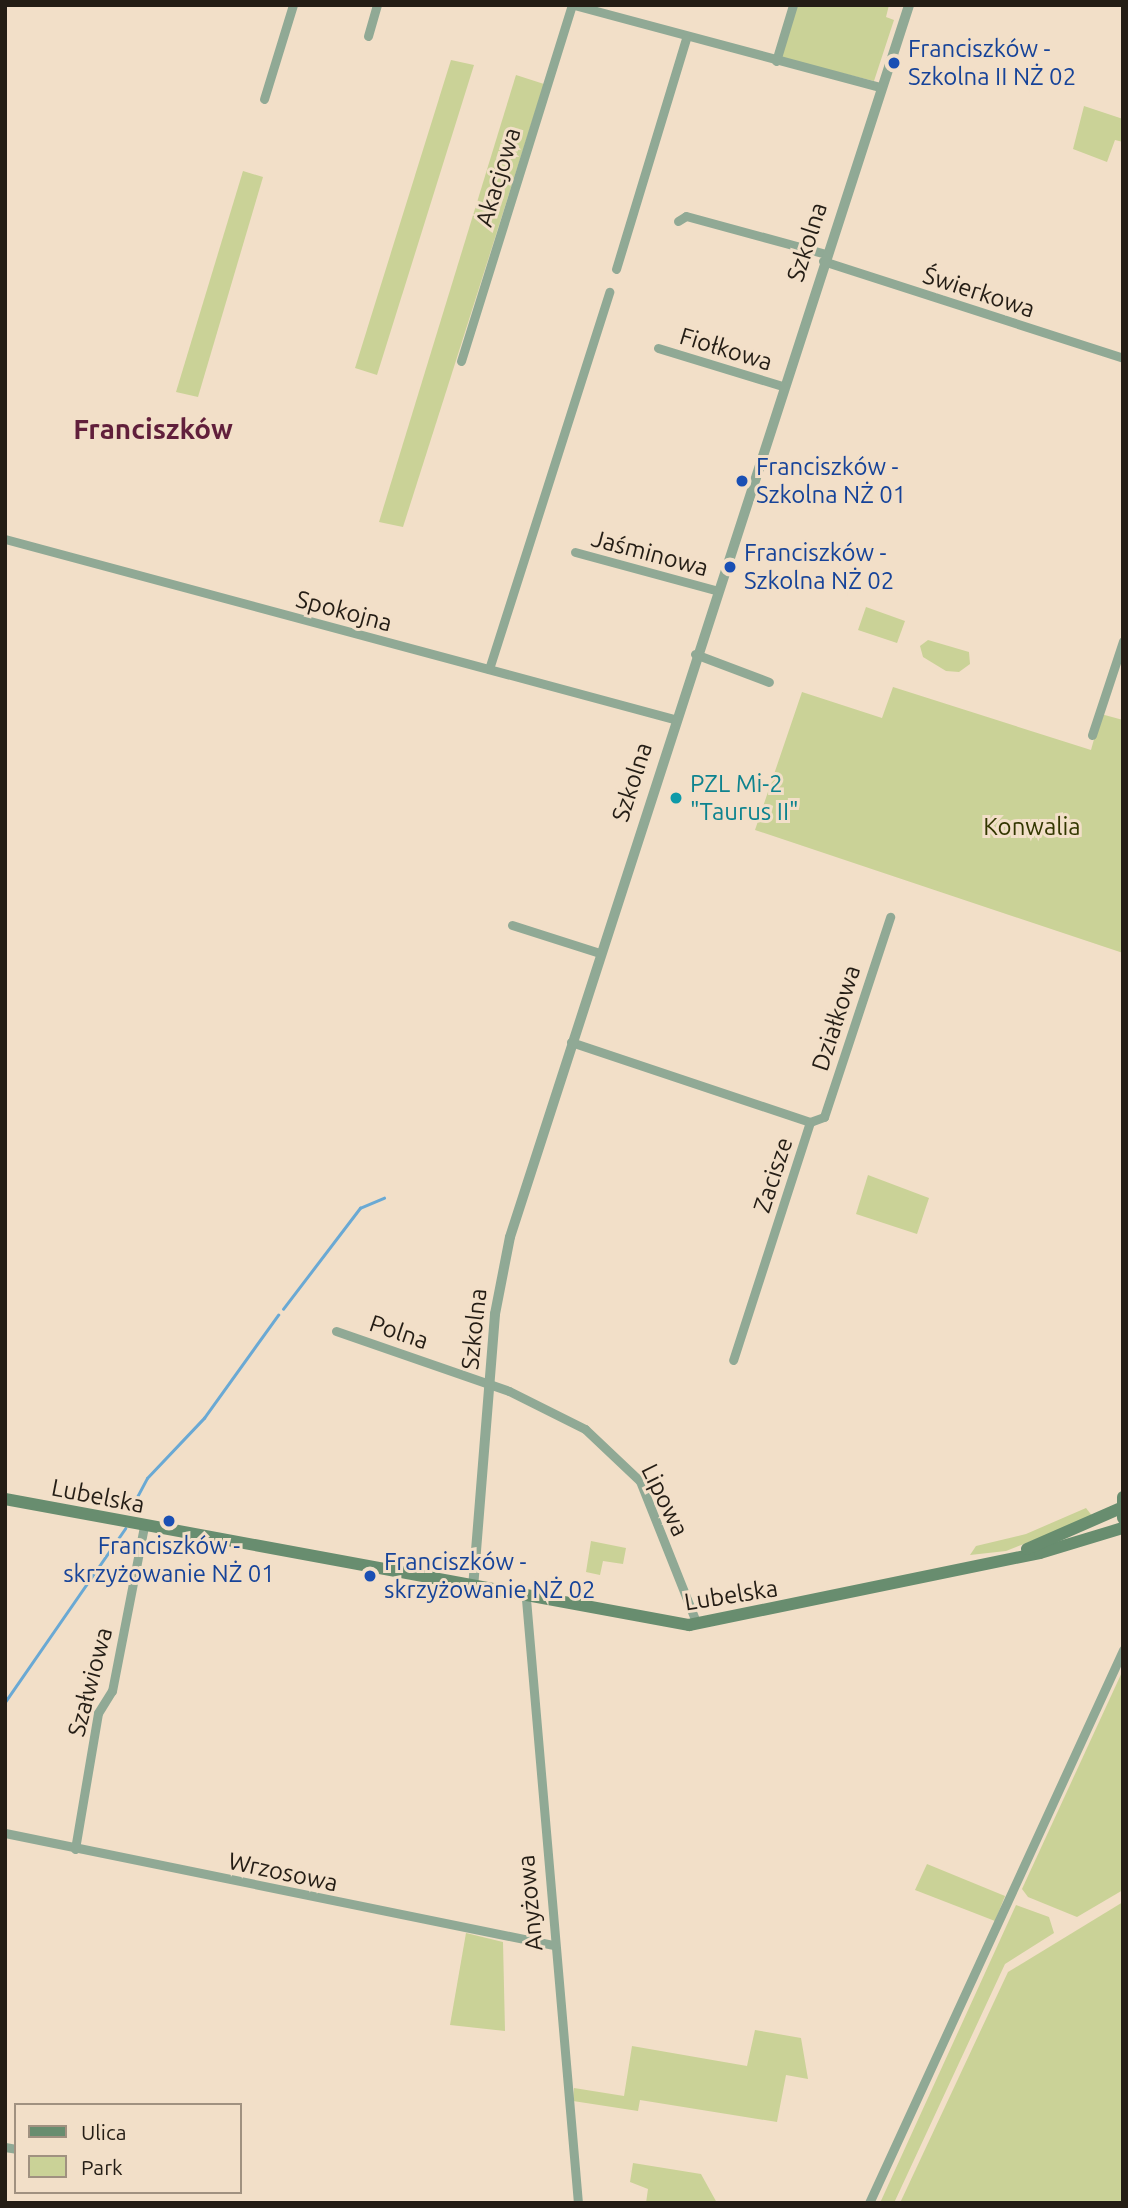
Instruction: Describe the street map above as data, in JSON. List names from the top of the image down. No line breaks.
{"streets":{"main road":["Lubelska"],"street":["Akacjowa","Szkolna","Świerkowa","Fiołkowa","Jaśminowa","Spokojna","Działkowa","Zacisze","Polna","Lipowa","Szałwiowa","Wrzosowa","Anyżowa"]},"crossings":[["Akacjowa","Szkolna"],["Szkolna","Świerkowa"],["Szkolna","Fiołkowa"],["Szkolna","Jaśminowa"],["Szkolna","Spokojna"],["Szkolna","Zacisze"],["Szkolna","Polna"],["Szkolna","Lubelska"],["Szkolna","Lipowa"],["Działkowa","Zacisze"],["Polna","Lipowa"],["Lubelska","Lipowa"],["Lubelska","Szałwiowa"],["Lubelska","Anyżowa"],["Szałwiowa","Wrzosowa"],["Wrzosowa","Anyżowa"]],"districts":["Franciszków"],"parks":["Konwalia"],"places":["Franciszków - Szkolna II NŻ 02","Franciszków - Szkolna NŻ 01","Franciszków - Szkolna NŻ 02","PZL Mi-2 \"Taurus II\"","Franciszków - skrzyżowanie NŻ 01","Franciszków - skrzyżowanie NŻ 02"],"legend":["Ulica","Park"]}
